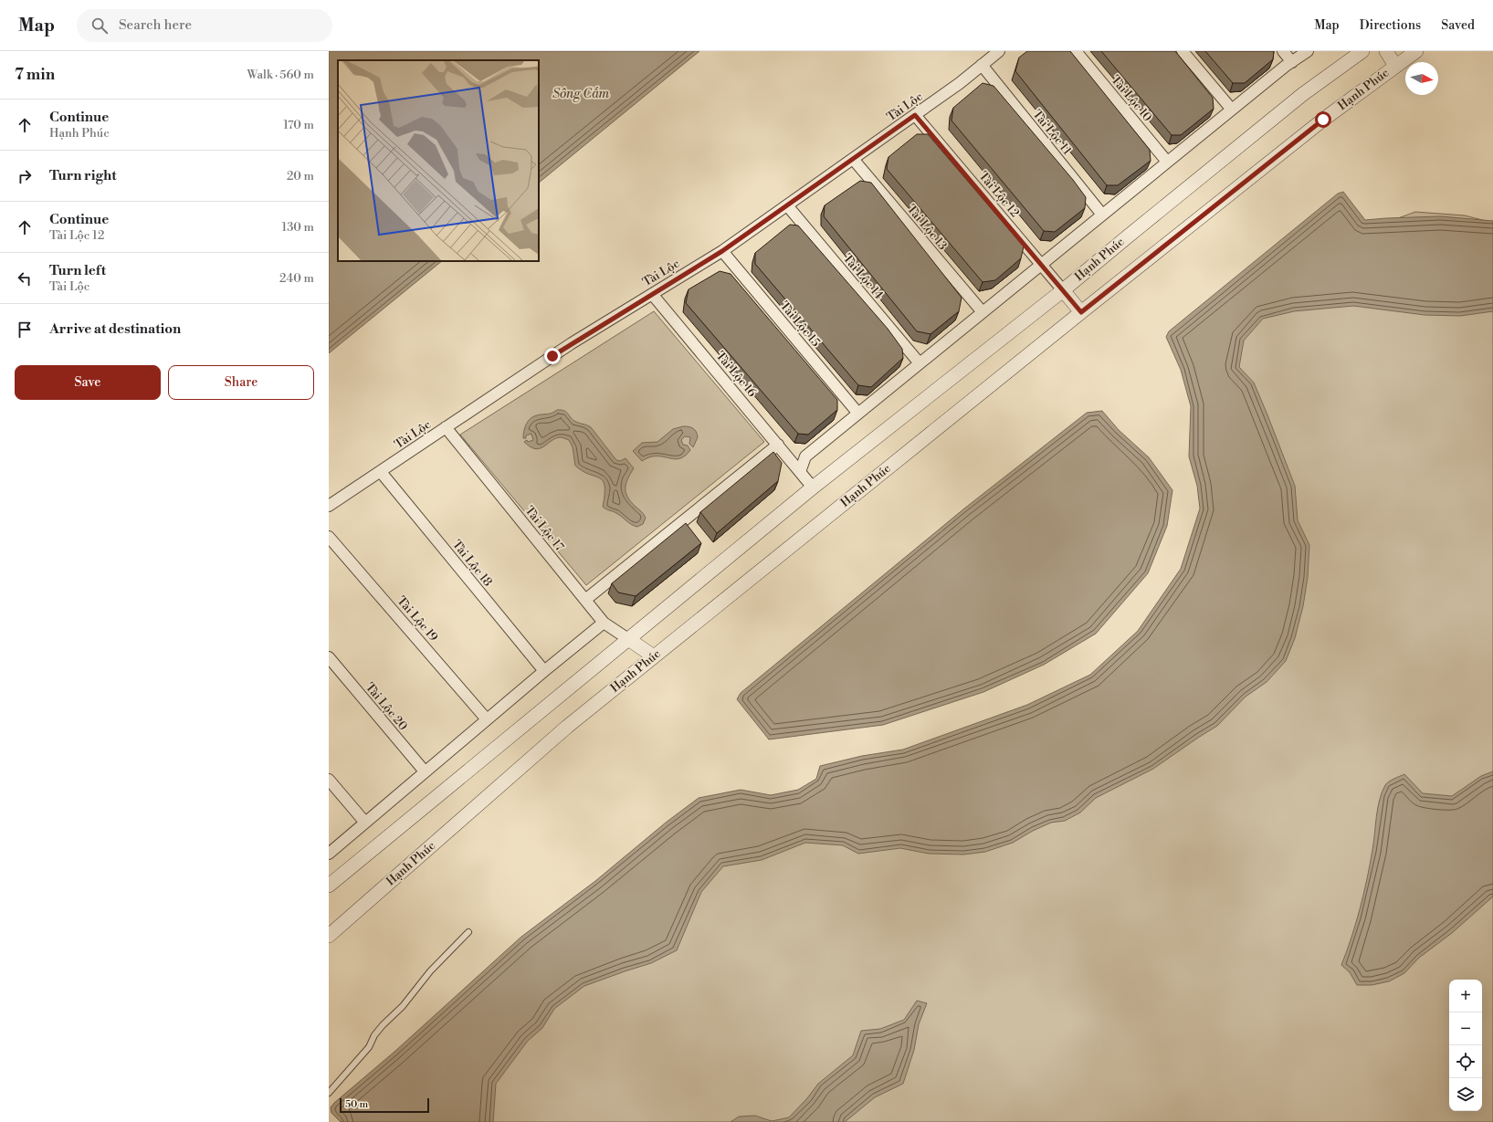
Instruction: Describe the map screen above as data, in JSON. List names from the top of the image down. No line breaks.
{"streets":{"street":["Hạnh Phúc","Tài Lộc 10","Tài Lộc","Tài Lộc 11","Tài Lộc 12","Tài Lộc 13","Tài Lộc 14","Tài Lộc 15","Tài Lộc 16","Tài Lộc 17","Tài Lộc 18","Tài Lộc 19","Tài Lộc 20"]},"crossings":[["Hạnh Phúc","Tài Lộc 12"],["Hạnh Phúc","Tài Lộc 16"],["Hạnh Phúc","Tài Lộc 17"],["Tài Lộc","Tài Lộc 11"],["Tài Lộc","Tài Lộc 12"],["Tài Lộc","Tài Lộc 13"],["Tài Lộc","Tài Lộc 14"],["Tài Lộc","Tài Lộc 15"],["Tài Lộc","Tài Lộc 16"],["Tài Lộc","Tài Lộc 17"],["Tài Lộc","Tài Lộc 18"]],"water":["Sông Cấm"],"scale_bar":"50 m","north":"right","page":{"header":"Map","search":"Search here","nav":["Map","Directions","Saved"],"heading":["7 min","Walk · 560 m"],"list":[["Continue","Hạnh Phúc","170 m"],["Turn right","20 m"],["Continue","Tài Lộc 12","130 m"],["Turn left","Tài Lộc","240 m"],"Arrive at destination"],"buttons":["Save","Share"],"map_buttons":["+","−"],"scale":"50 m"}}
